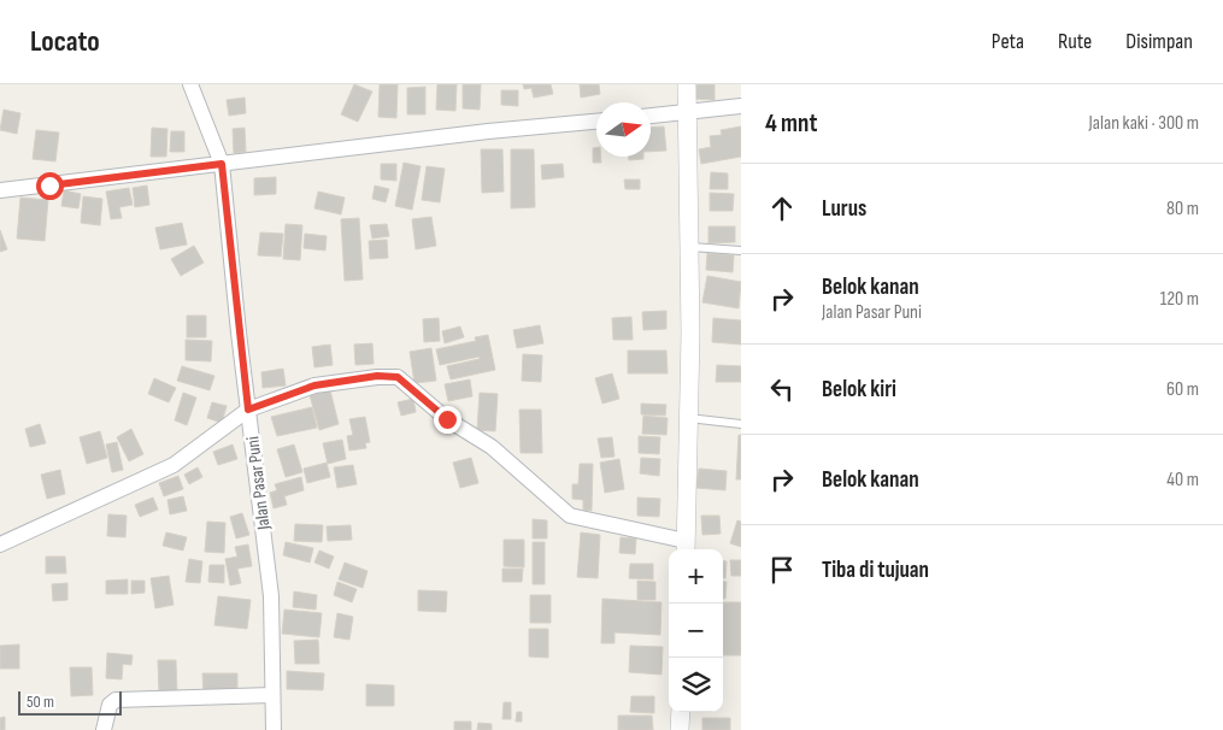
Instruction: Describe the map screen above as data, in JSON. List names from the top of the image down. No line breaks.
{"streets":{"street":["Jalan Pasar Puni"]},"scale_bar":"50 m","north":"right","page":{"header":"Locato","nav":["Peta","Rute","Disimpan"],"heading":["4 mnt","Jalan kaki · 300 m"],"list":[["Lurus","80 m"],["Belok kanan","Jalan Pasar Puni","120 m"],["Belok kiri","60 m"],["Belok kanan","40 m"],"Tiba di tujuan"],"map_buttons":["+","−"],"scale":"50 m"}}
